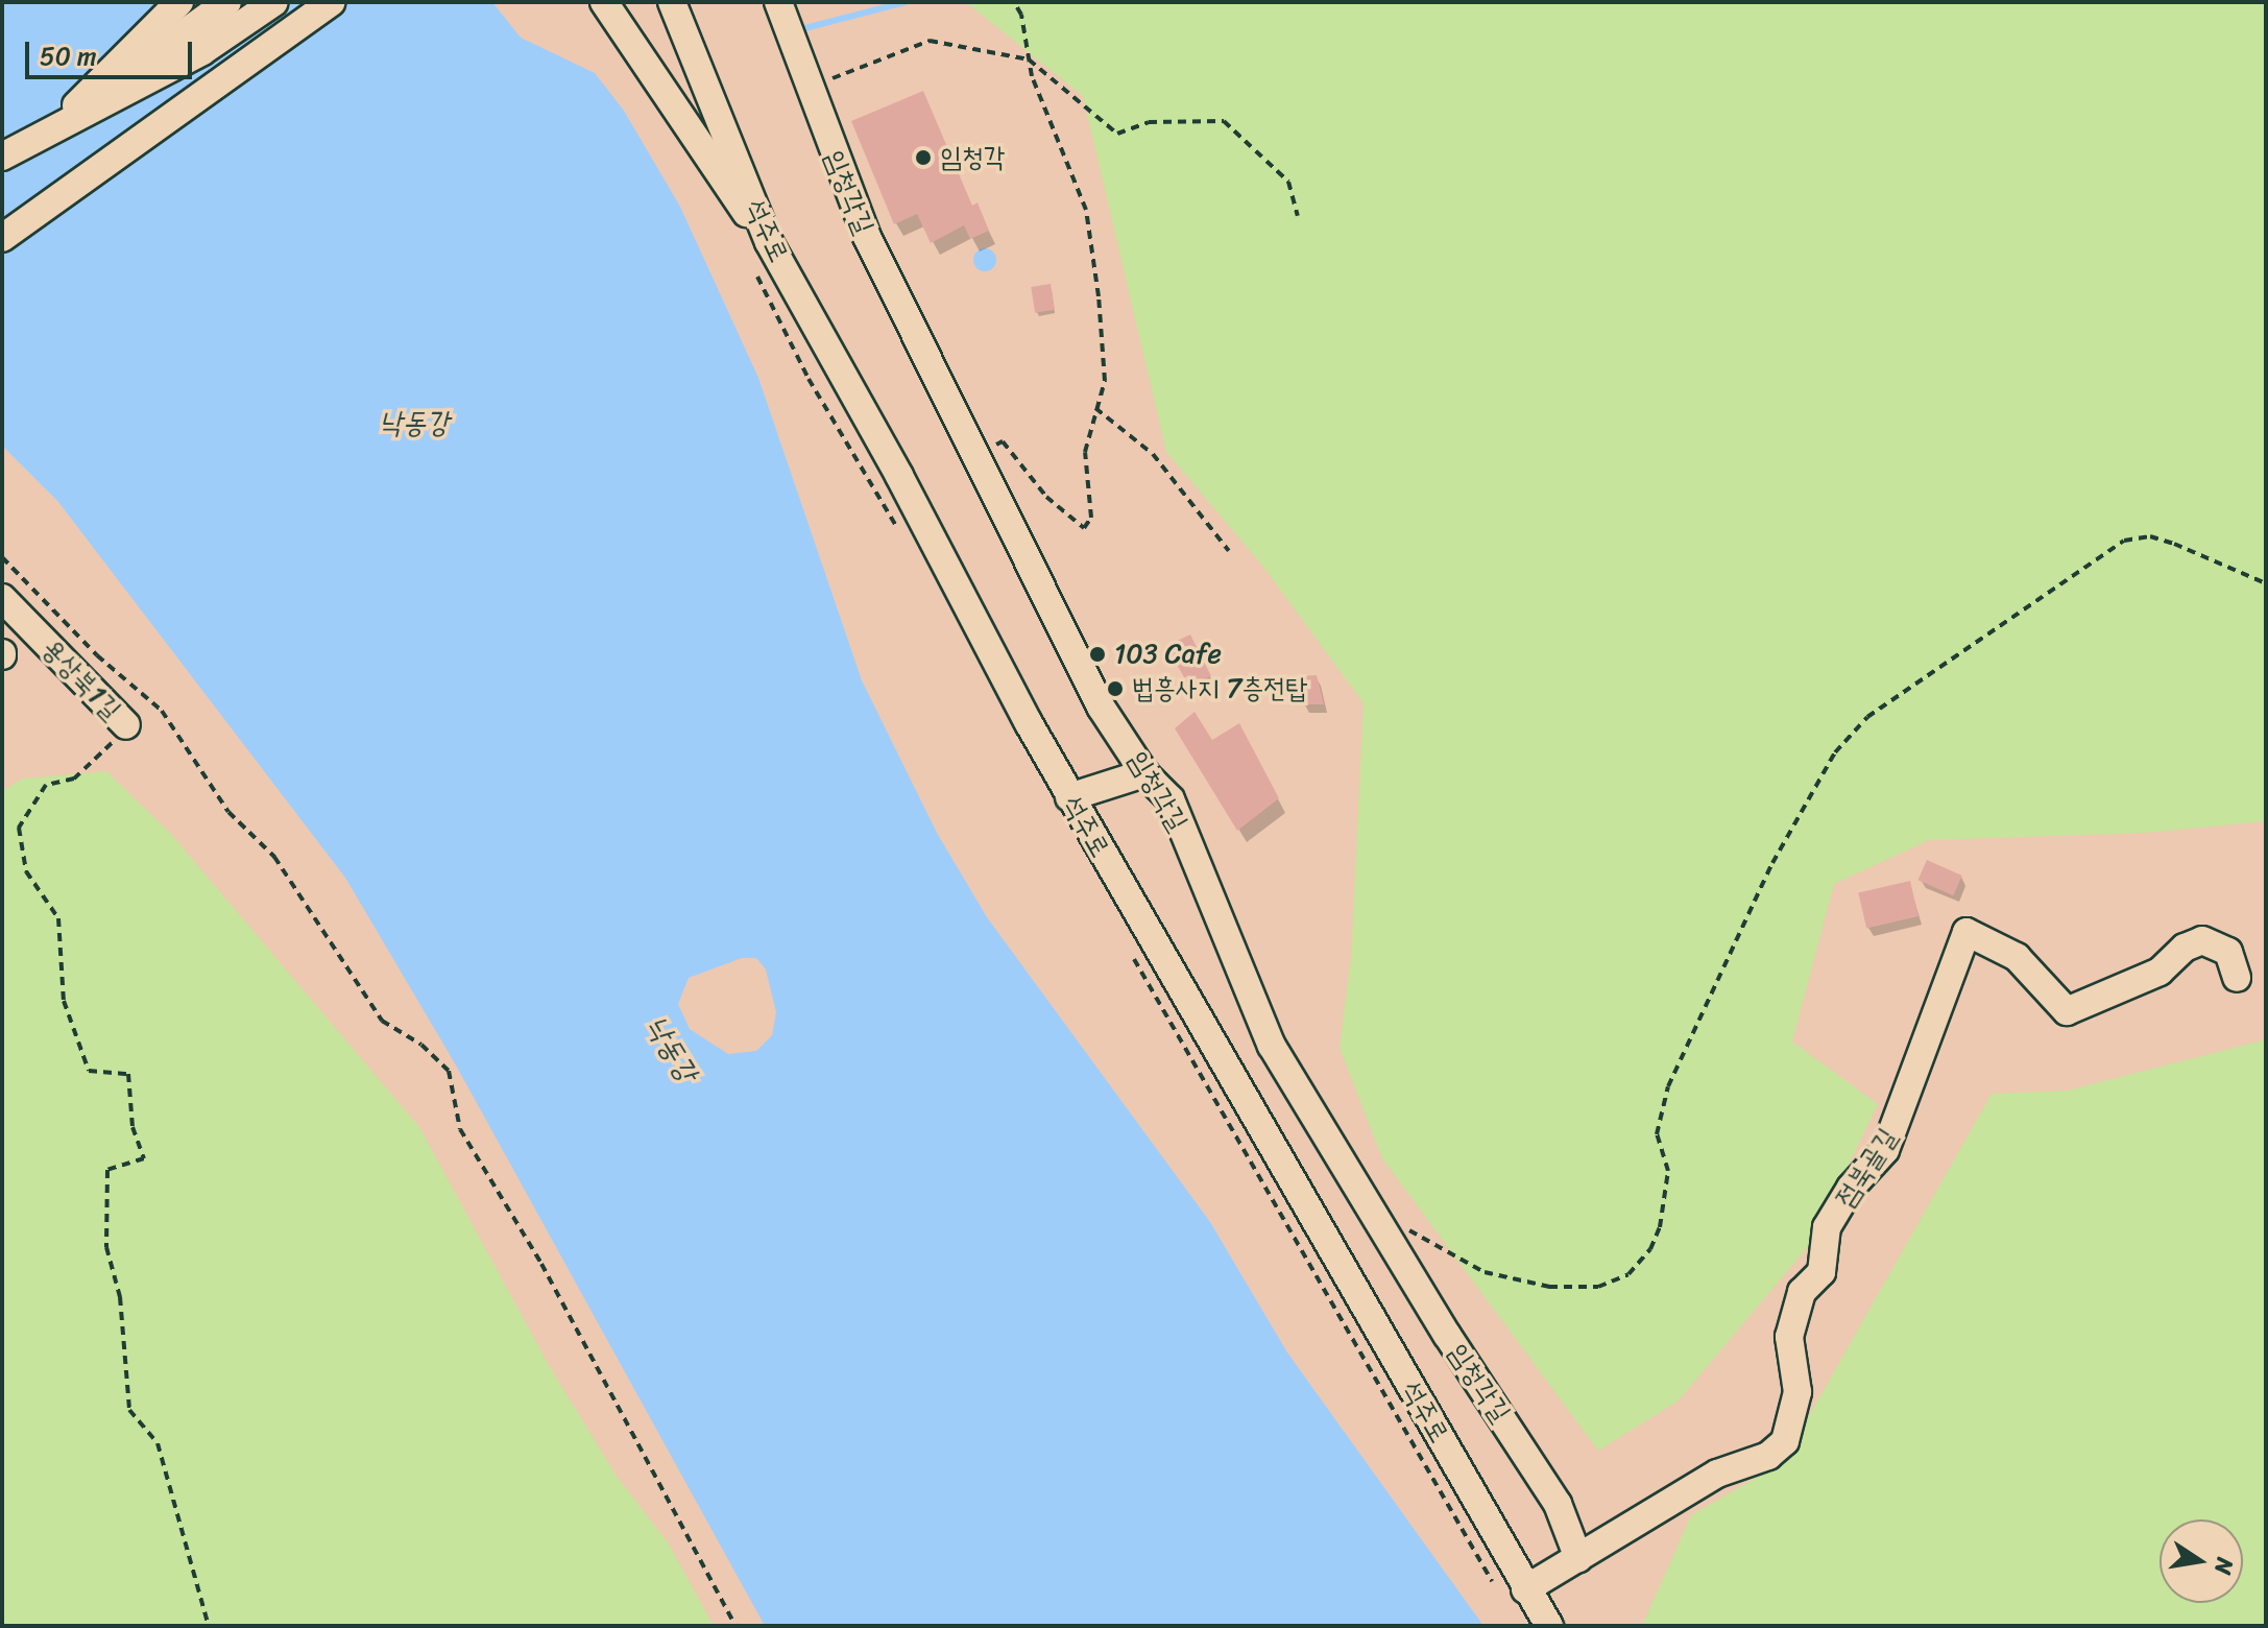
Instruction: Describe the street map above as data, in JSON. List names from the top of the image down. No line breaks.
{"streets":{"street":["임청각길","석주로","용상북1길","점북골길"]},"crossings":[["임청각길","점북골길"],["석주로","점북골길"]],"water":["낙동강"],"places":["임청각","103 Cafe","법흥사지 7층전탑"],"scale_bar":"50 m","north":"right"}
